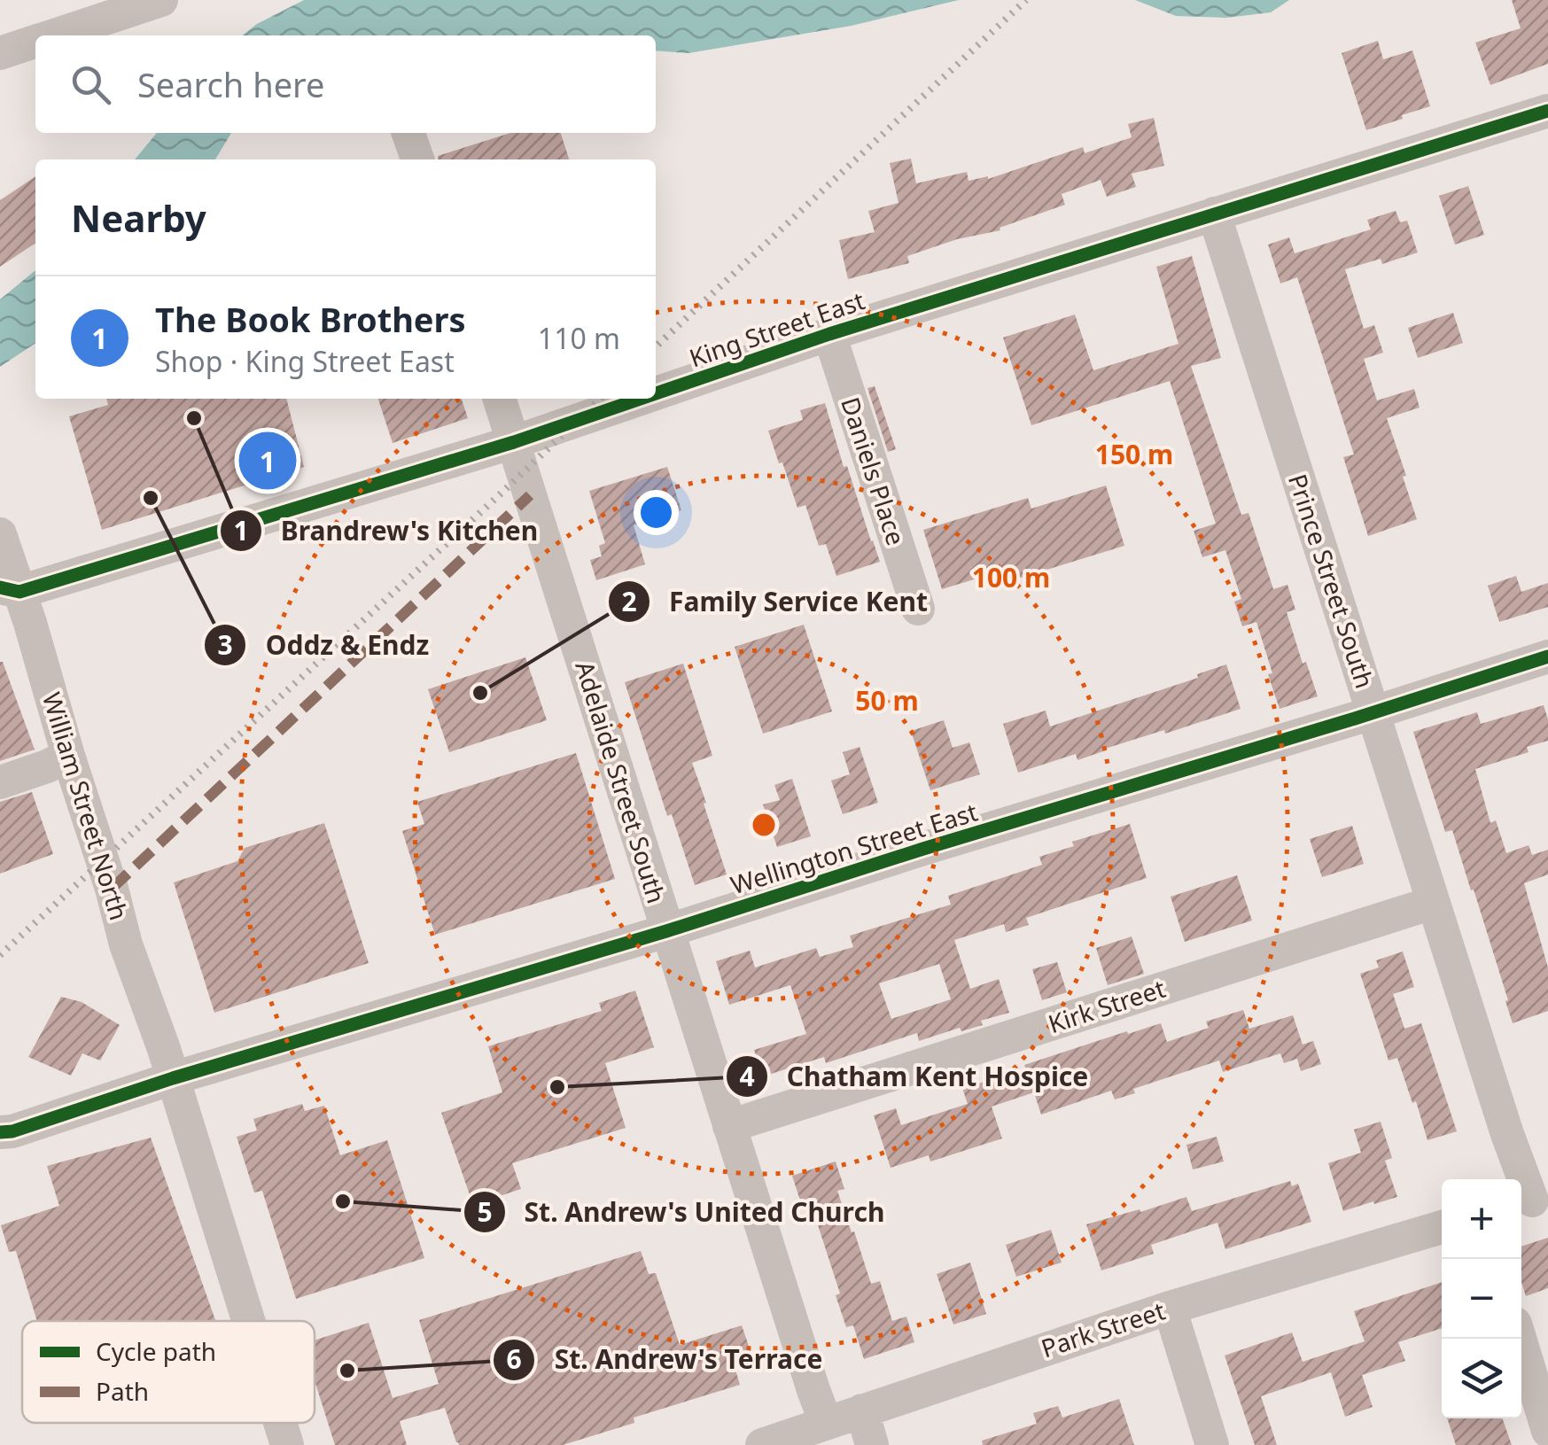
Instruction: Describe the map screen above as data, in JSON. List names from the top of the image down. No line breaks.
{"streets":{"street":["King Street East","Daniels Place","Prince Street South","Adelaide Street South","William Street North","Wellington Street East","Kirk Street","Park Street"]},"crossings":[["King Street East","Daniels Place"],["King Street East","Prince Street South"],["King Street East","Adelaide Street South"],["King Street East","William Street North"],["Prince Street South","Wellington Street East"],["Prince Street South","Kirk Street"],["Adelaide Street South","Wellington Street East"],["Adelaide Street South","Kirk Street"],["Adelaide Street South","Park Street"],["William Street North","Wellington Street East"]],"places":["Brandrew's Kitchen","Oddz & Endz","Family Service Kent","Chatham Kent Hospice","St. Andrew's United Church","St. Andrew's Terrace"],"legend":["Cycle path","Path"],"page":{"search":"Search here","heading":"Nearby","list":[{"mark":"1","name":"The Book Brothers","note":"Shop · King Street East","value":"110 m"}],"pins":"1","map_buttons":["+","−"]},"rings":["150 m","100 m","50 m"]}
